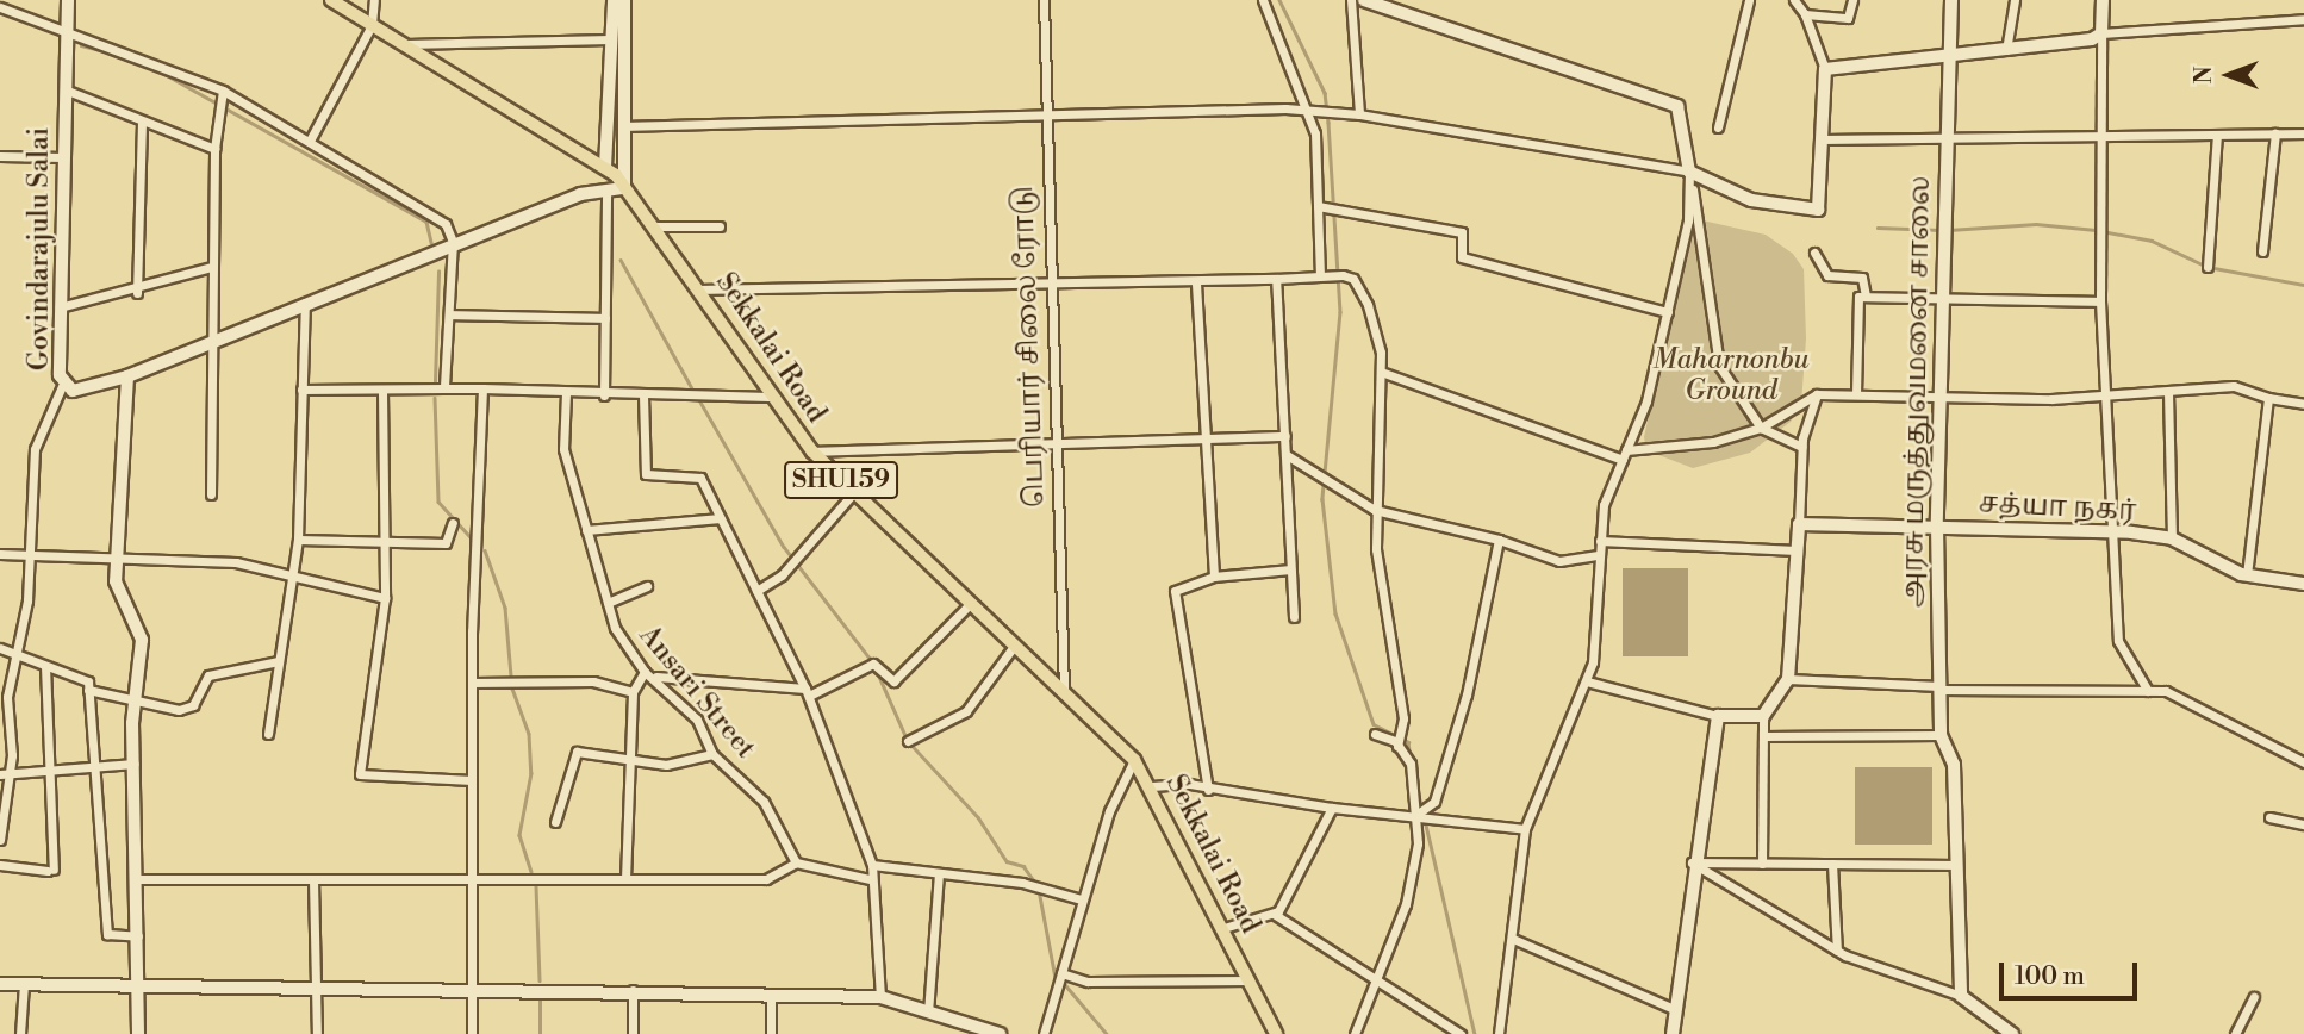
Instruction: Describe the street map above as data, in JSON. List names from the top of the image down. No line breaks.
{"streets":{"main road":["Sekkalai Road","SHU159"],"street":["Govindarajulu Salai","பெரியார் சிலை ரோடு","அரசு மருத்துவமனை சாலை","சத்யா நகர்","Ansari Street"]},"crossings":[["பெரியார் சிலை ரோடு","Sekkalai Road"],["அரசு மருத்துவமனை சாலை","சத்யா நகர்"]],"parks":["Maharnonbu Ground"],"scale_bar":"100 m","north":"left"}
